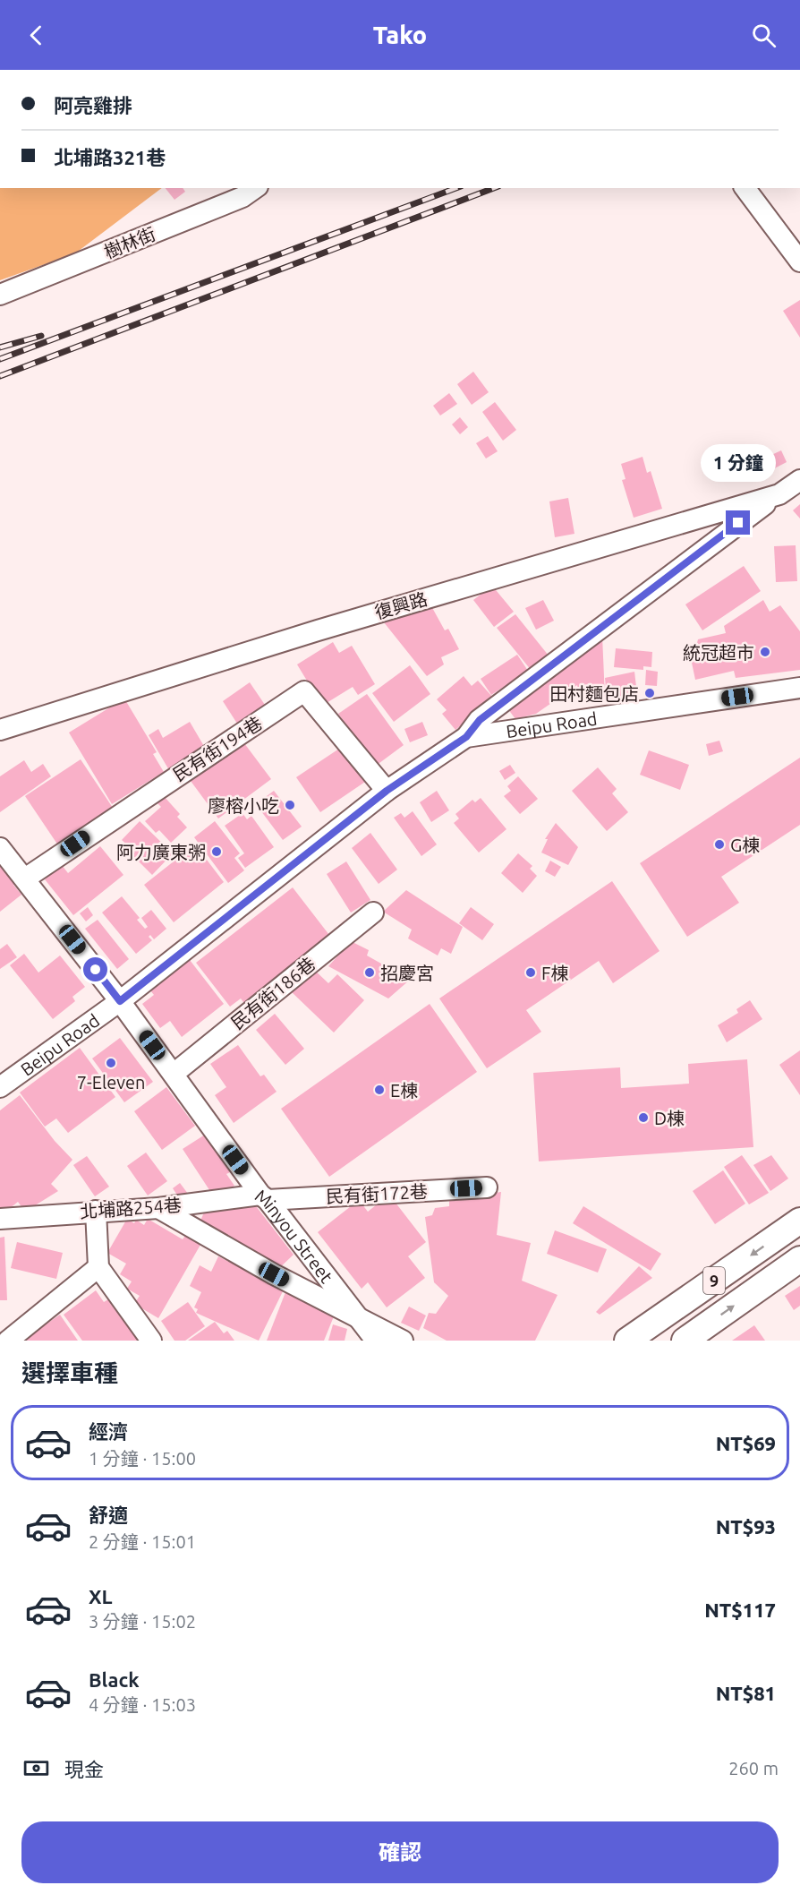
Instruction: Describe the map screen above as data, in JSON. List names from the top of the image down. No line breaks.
{"streets":{"main road":["9"],"street":["樹林街","復興路","Beipu Road","民有街194巷","民有街186巷","民有街172巷","北埔路254巷","Minyou Street"]},"crossings":[["Beipu Road","民有街194巷"],["Beipu Road","Minyou Street"],["民有街194巷","Minyou Street"],["民有街186巷","Minyou Street"],["民有街172巷","北埔路254巷"],["民有街172巷","Minyou Street"],["北埔路254巷","Minyou Street"]],"places":["統冠超市","田村麵包店","廖榕小吃","G棟","阿力廣東粥","招慶宮","F棟","7-Eleven","E棟","D棟"],"page":{"header":"Tako","banner":["阿亮雞排","北埔路321巷"],"bubble":"1 分鐘","heading":"選擇車種","list":[{"name":"經濟","note":"1 分鐘 · 15:00","value":"NT$69"},{"name":"舒適","note":"2 分鐘 · 15:01","value":"NT$93"},{"name":"XL","note":"3 分鐘 · 15:02","value":"NT$117"},{"name":"Black","note":"4 分鐘 · 15:03","value":"NT$81"}],"pay":["現金","260 m"],"buttons":"確認"}}
